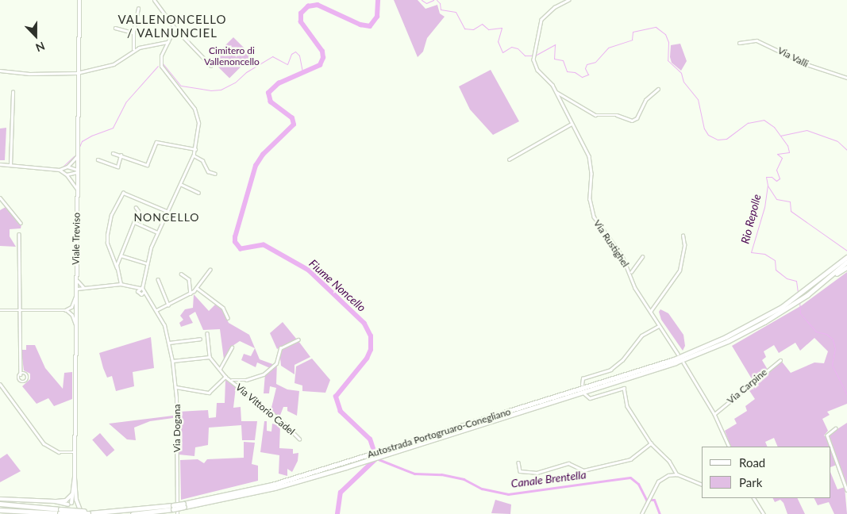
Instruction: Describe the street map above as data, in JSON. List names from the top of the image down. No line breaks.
{"streets":{"highway":["Autostrada Portogruaro-Conegliano"],"main road":["Viale Treviso"],"street":["Via Valli","Via Rustighel","Via Carpine","Via Vittorio Cadel","Via Dogana"]},"crossings":[["Via Vittorio Cadel","Via Dogana"]],"districts":["VALLENONCELLO / VALNUNCIEL","NONCELLO"],"water":["Rio Repolle","Fiume Noncello","Canale Brentella"],"parks":["Cimitero di Vallenoncello"],"legend":["Road","Park"],"north":"bottom"}
